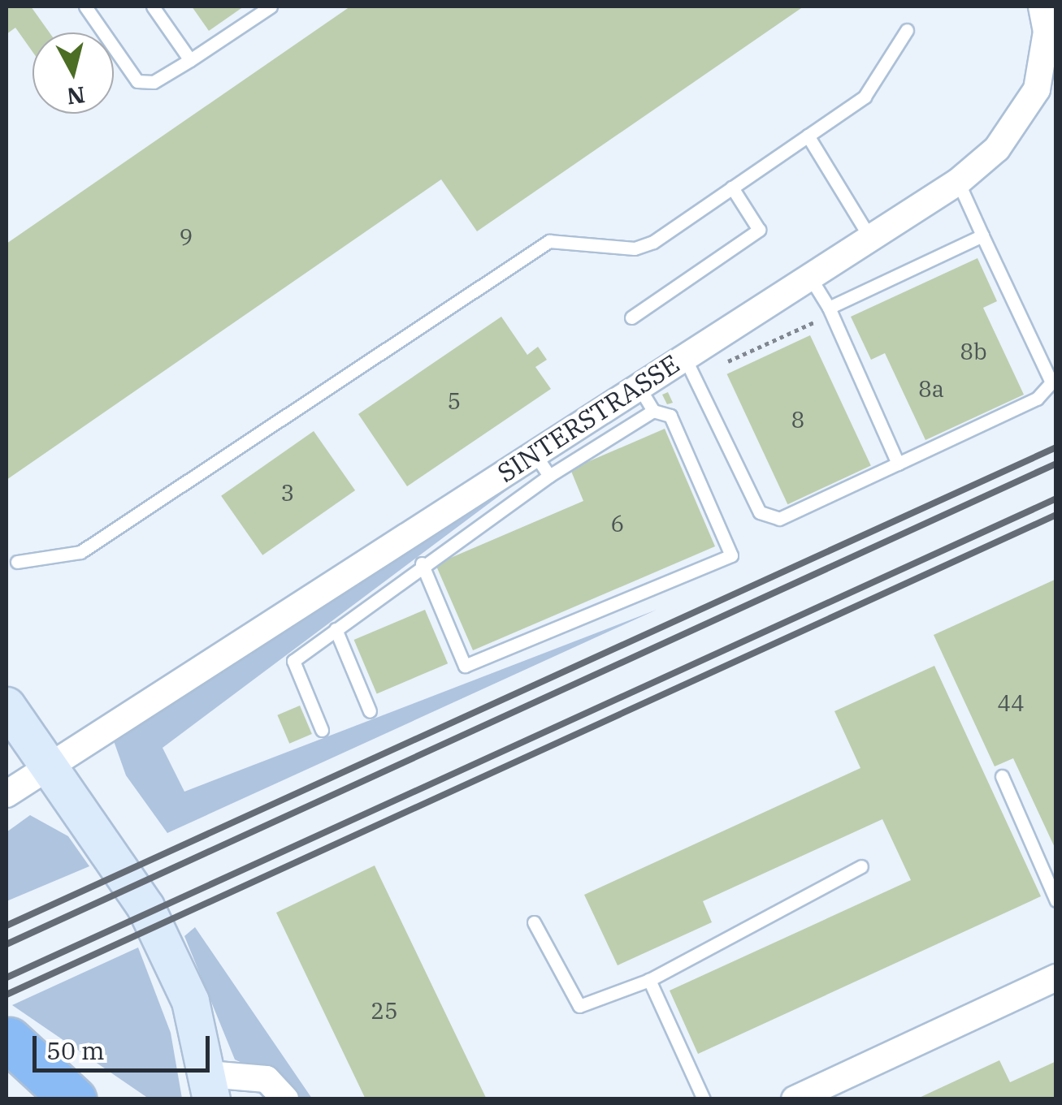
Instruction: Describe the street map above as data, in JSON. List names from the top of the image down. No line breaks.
{"streets":{"street":["SINTERSTRASSE"]},"house_numbers":["9","8b","8a","5","8","3","6","44","25"],"scale_bar":"50 m","north":"bottom"}
